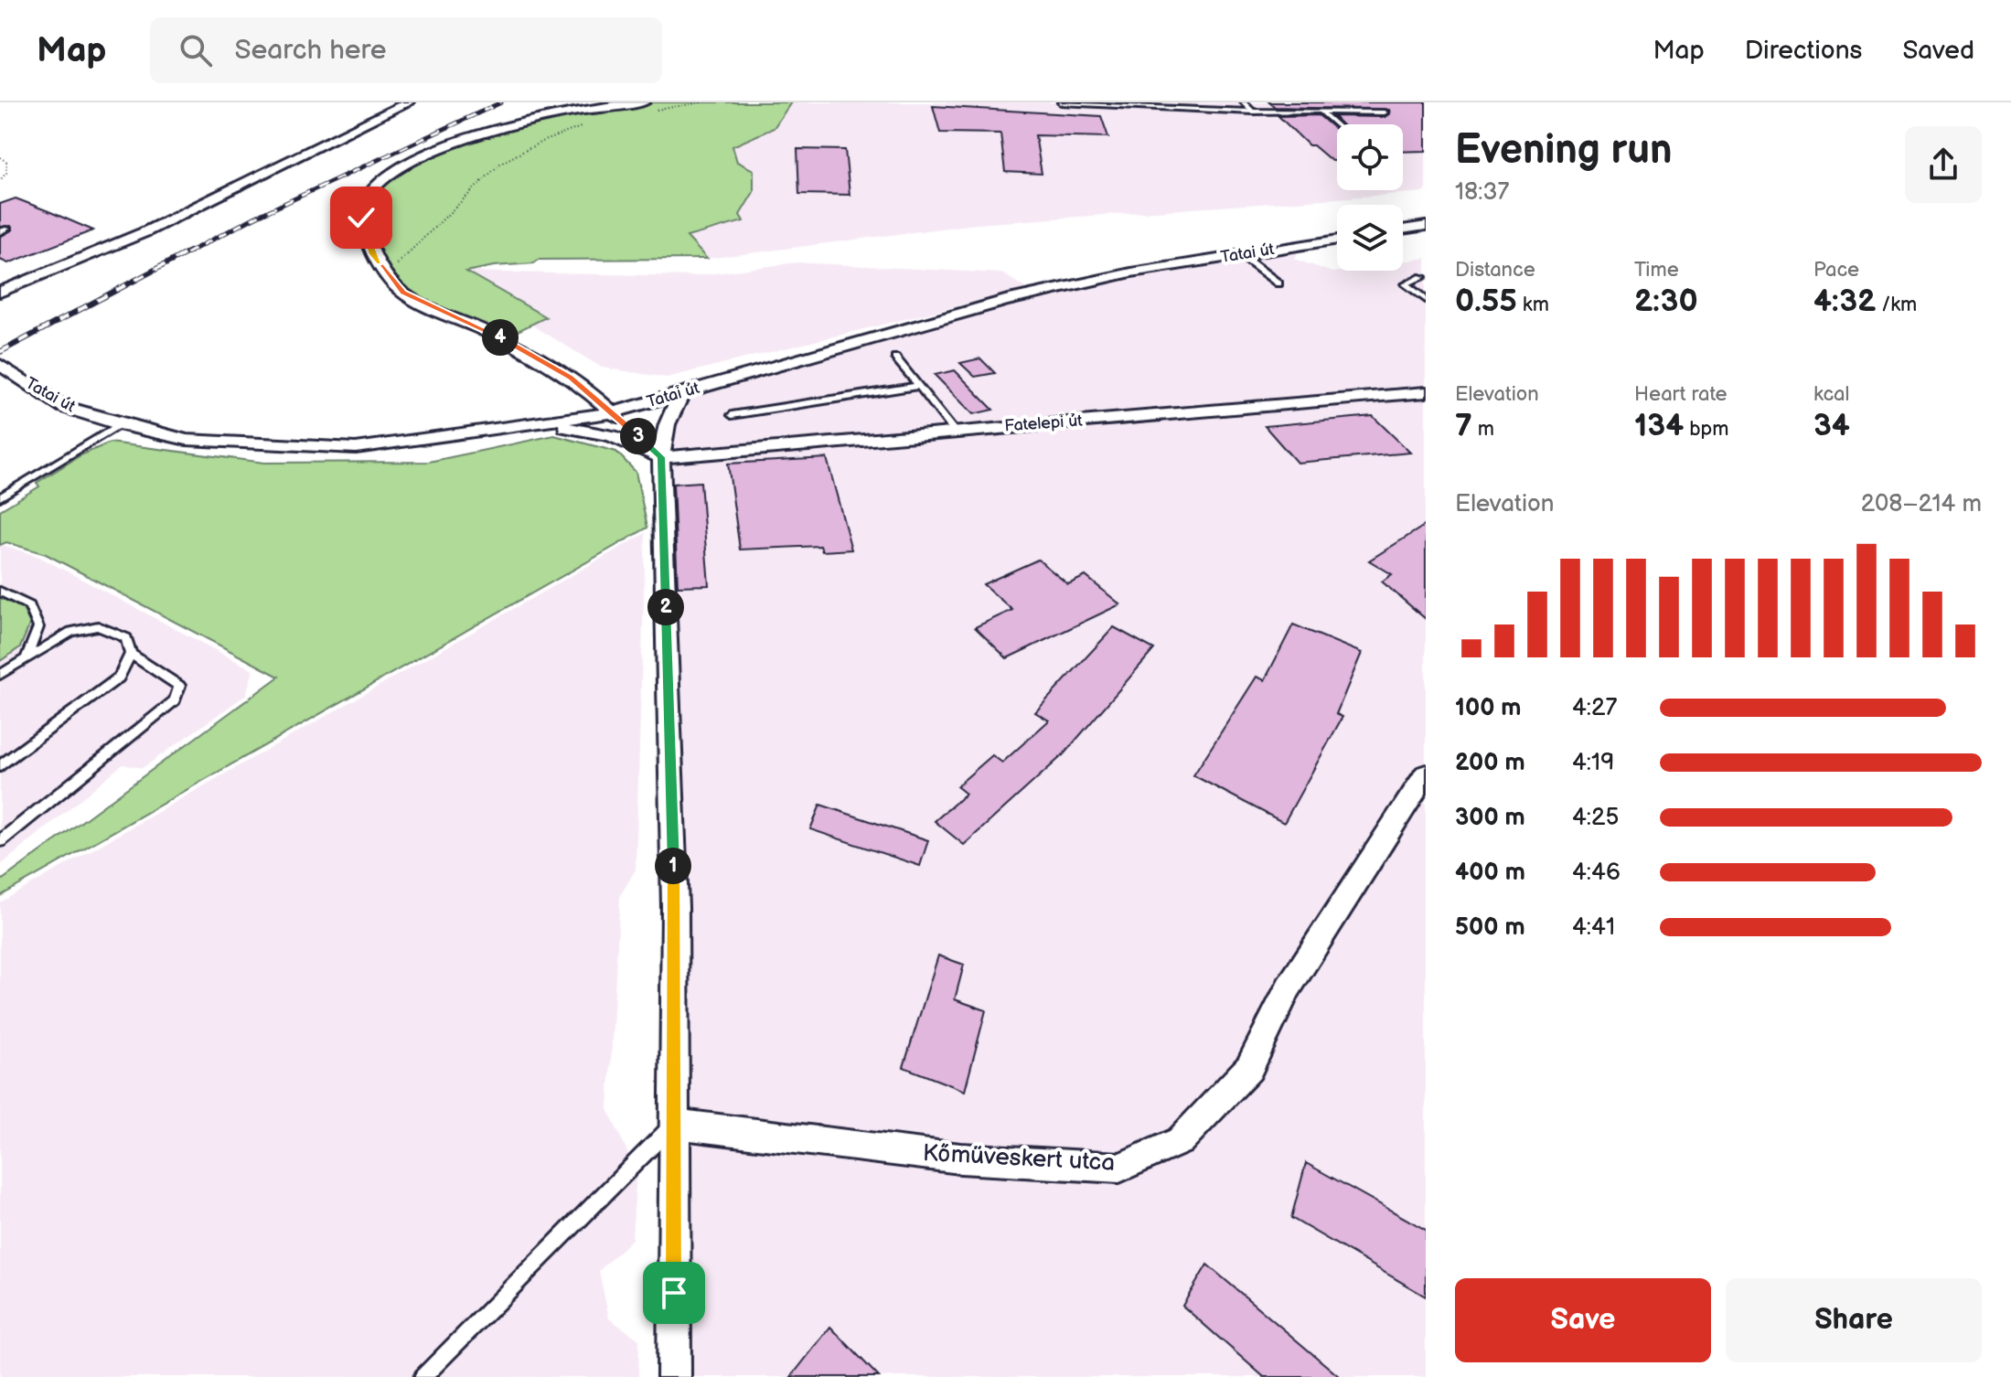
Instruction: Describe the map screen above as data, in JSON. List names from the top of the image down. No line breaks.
{"streets":{"street":["Tatai út","Fatelepi út","Kőműveskert utca"]},"page":{"header":"Map","search":"Search here","nav":["Map","Directions","Saved"],"heading":["Evening run","18:37"],"stats":[["Distance","0.55 km"],["Time","2:30"],["Pace","4:32 /km"],["Elevation","7 m"],["Heart rate","134 bpm"],["kcal","34"]],"pins":["4","3","2","1"],"chart":["Elevation","208–214 m"],"list":[{"name":"100 m","note":"4:27"},{"name":"200 m","note":"4:19"},{"name":"300 m","note":"4:25"},{"name":"400 m","note":"4:46"},{"name":"500 m","note":"4:41"}],"buttons":["Save","Share"]}}
